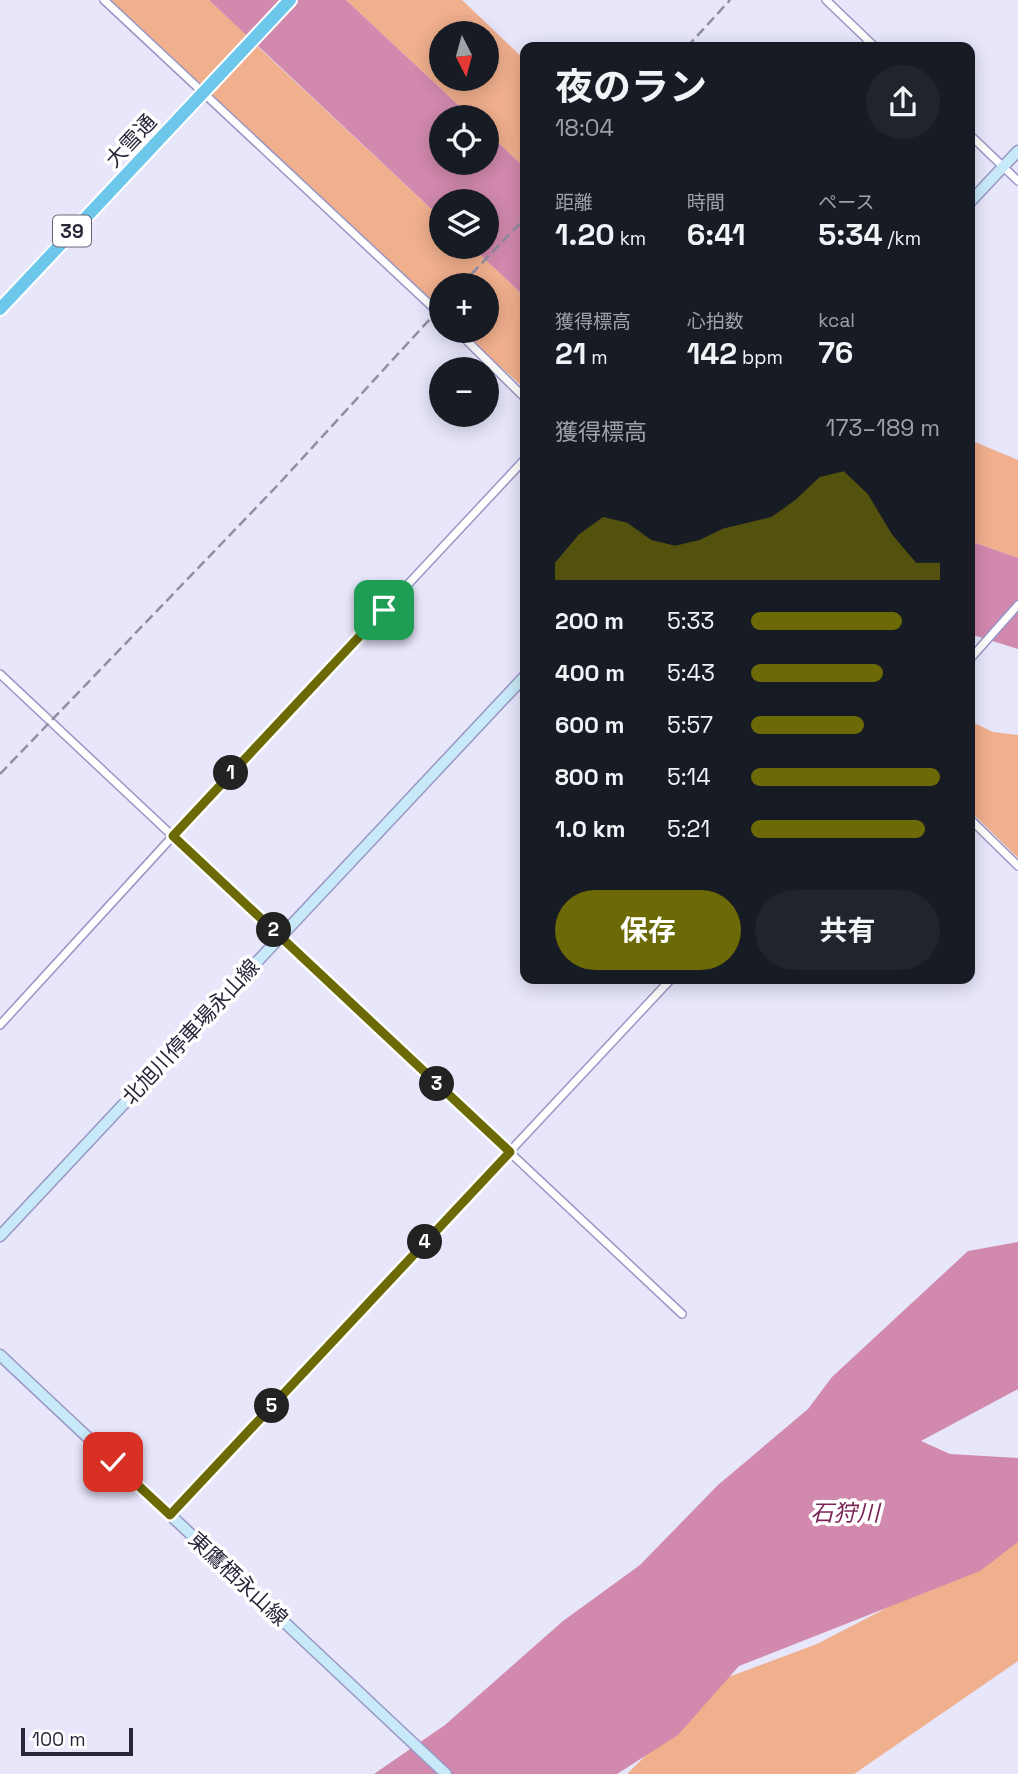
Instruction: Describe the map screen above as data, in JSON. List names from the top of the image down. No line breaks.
{"streets":{"highway":["大雪通","39"],"main road":["北旭川停車場永山線","東鷹栖永山線"]},"water":["石狩川"],"scale_bar":"100 m","north":"bottom","page":{"map_buttons":["+","−"],"heading":["夜のラン","18:04"],"stats":[["距離","1.20 km"],["時間","6:41"],["ペース","5:34 /km"],["獲得標高","21 m"],["心拍数","142 bpm"],["kcal","76"]],"chart":["獲得標高","173–189 m"],"list":[{"name":"200 m","note":"5:33"},{"name":"400 m","note":"5:43"},{"name":"600 m","note":"5:57"},{"name":"800 m","note":"5:14"},{"name":"1.0 km","note":"5:21"}],"pins":["1","2","3","4","5"],"buttons":["保存","共有"],"scale":"100 m"}}
